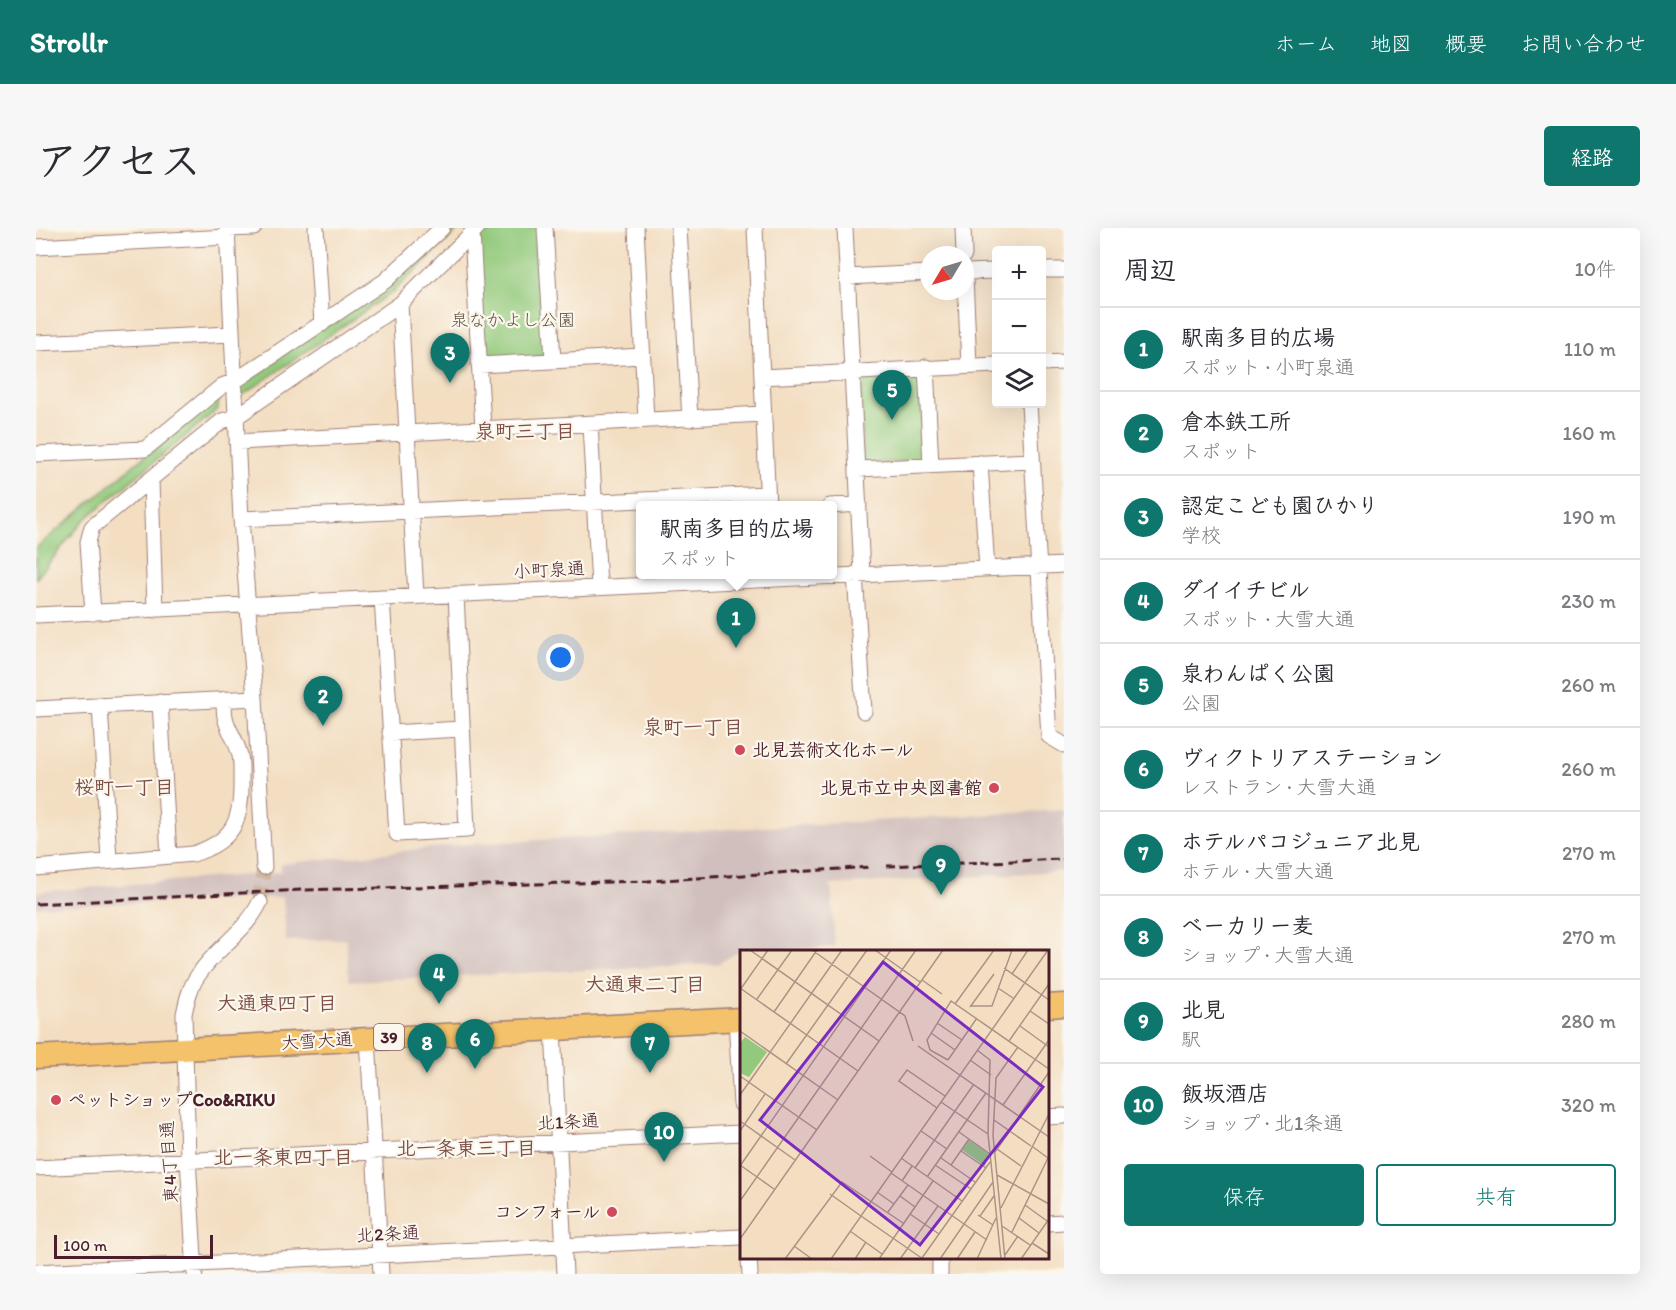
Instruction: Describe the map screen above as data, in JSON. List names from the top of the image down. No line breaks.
{"streets":{"highway":["39","大雪大通"],"street":["小町泉通","北1条通","東4丁目通","北2条通"]},"crossings":[["大雪大通","東4丁目通"],["北1条通","東4丁目通"],["東4丁目通","北2条通"]],"districts":["泉町三丁目","泉町一丁目","桜町一丁目","大通東二丁目","大通東四丁目","北一条東三丁目","北一条東四丁目"],"parks":["泉なかよし公園"],"places":["北見芸術文化ホール","北見市立中央図書館","ペットショップCoo&RIKU","コンフォール"],"scale_bar":"100 m","north":"bottom left","page":{"header":"Strollr","nav":["ホーム","地図","概要","お問い合わせ"],"title":"アクセス","buttons":["経路",["保存","共有"]],"heading":["周辺","10件"],"map_buttons":["+","−"],"list":[{"mark":"1","name":"駅南多目的広場","note":"スポット · 小町泉通","value":"110 m"},{"mark":"2","name":"倉本鉄工所","note":"スポット","value":"160 m"},{"mark":"3","name":"認定こども園ひかり","note":"学校","value":"190 m"},{"mark":"4","name":"ダイイチビル","note":"スポット · 大雪大通","value":"230 m"},{"mark":"5","name":"泉わんぱく公園","note":"公園","value":"260 m"},{"mark":"6","name":"ヴィクトリアステーション","note":"レストラン · 大雪大通","value":"260 m"},{"mark":"7","name":"ホテルパコジュニア北見","note":"ホテル · 大雪大通","value":"270 m"},{"mark":"8","name":"ベーカリー麦","note":"ショップ · 大雪大通","value":"270 m"},{"mark":"9","name":"北見","note":"駅","value":"280 m"},{"mark":"10","name":"飯坂酒店","note":"ショップ · 北1条通","value":"320 m"}],"pins":["3","5","1","2","9","4","6","7","8","10"],"popup":["駅南多目的広場","スポット"],"scale":"100 m"}}
